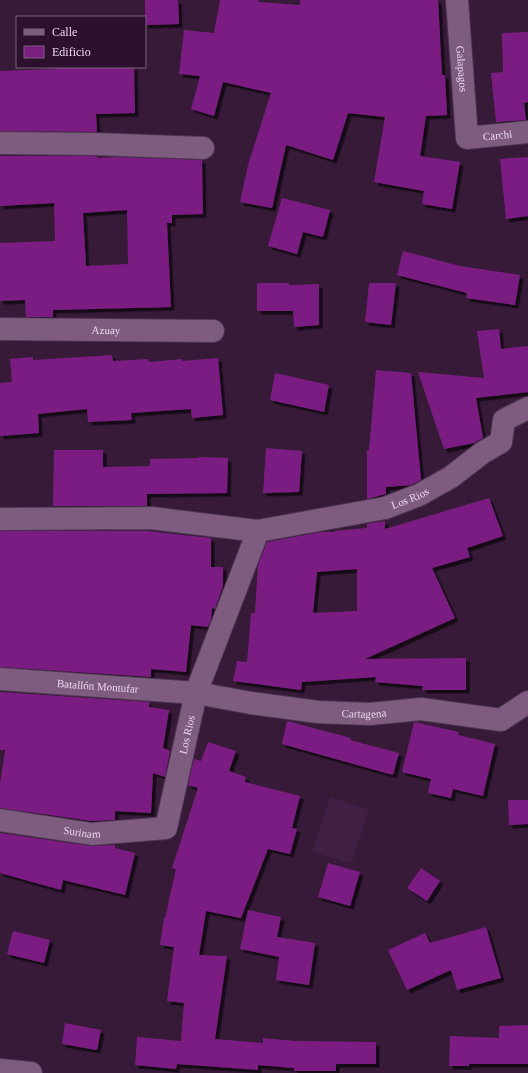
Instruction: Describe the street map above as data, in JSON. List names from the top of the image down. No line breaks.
{"streets":{"street":["Galapagos","Carchi","Azuay","Los Rios","Batallón Montufar","Cartagena","Surinam"]},"crossings":[["Galapagos","Carchi"],["Los Rios","Batallón Montufar"],["Los Rios","Cartagena"],["Los Rios","Surinam"],["Batallón Montufar","Cartagena"]],"legend":["Calle","Edificio"]}
